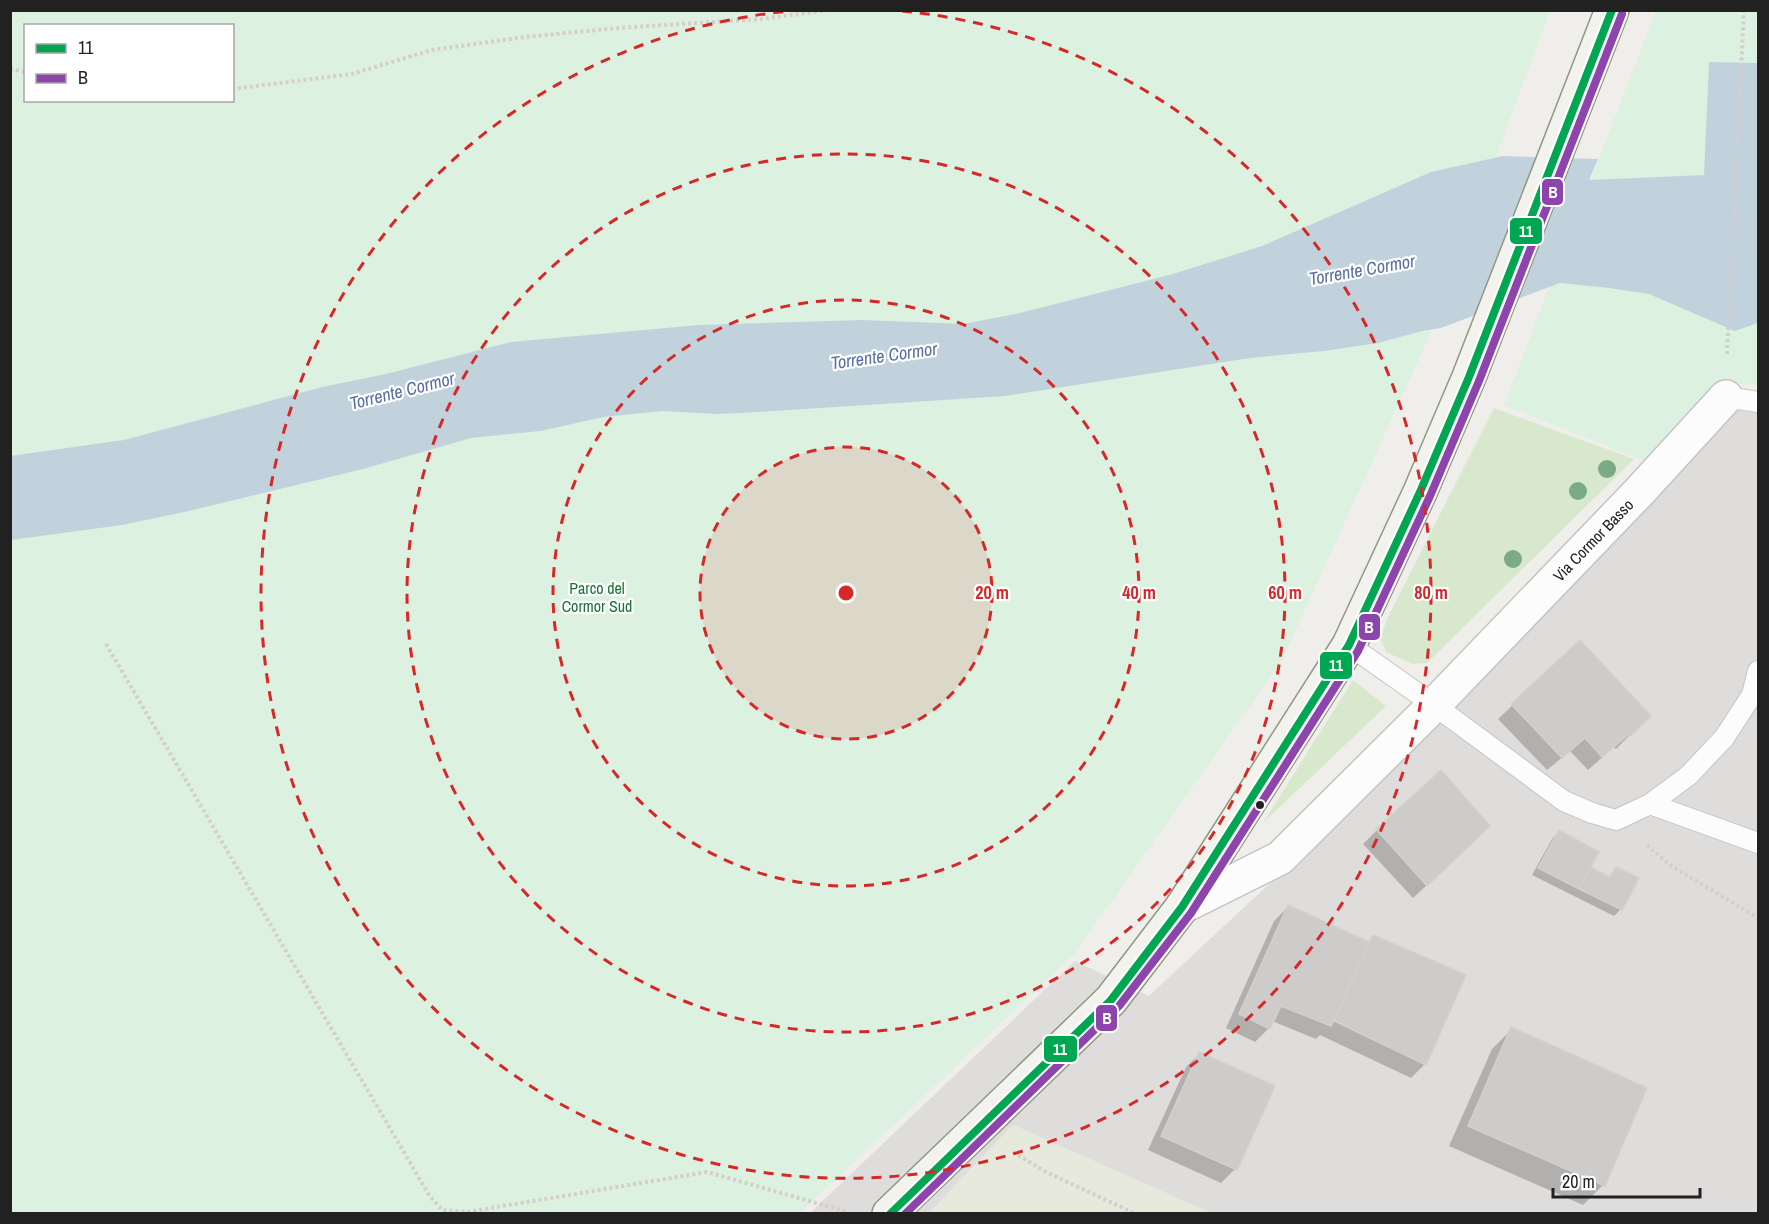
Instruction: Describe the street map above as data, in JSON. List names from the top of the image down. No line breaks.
{"streets":{"street":["Via Cormor Basso"]},"water":["Torrente Cormor"],"parks":["Parco del Cormor Sud"],"lines":["transit line 11","transit line B"],"legend":["11","B"],"scale_bar":"20 m","rings":["20 m","40 m","60 m","80 m"]}
